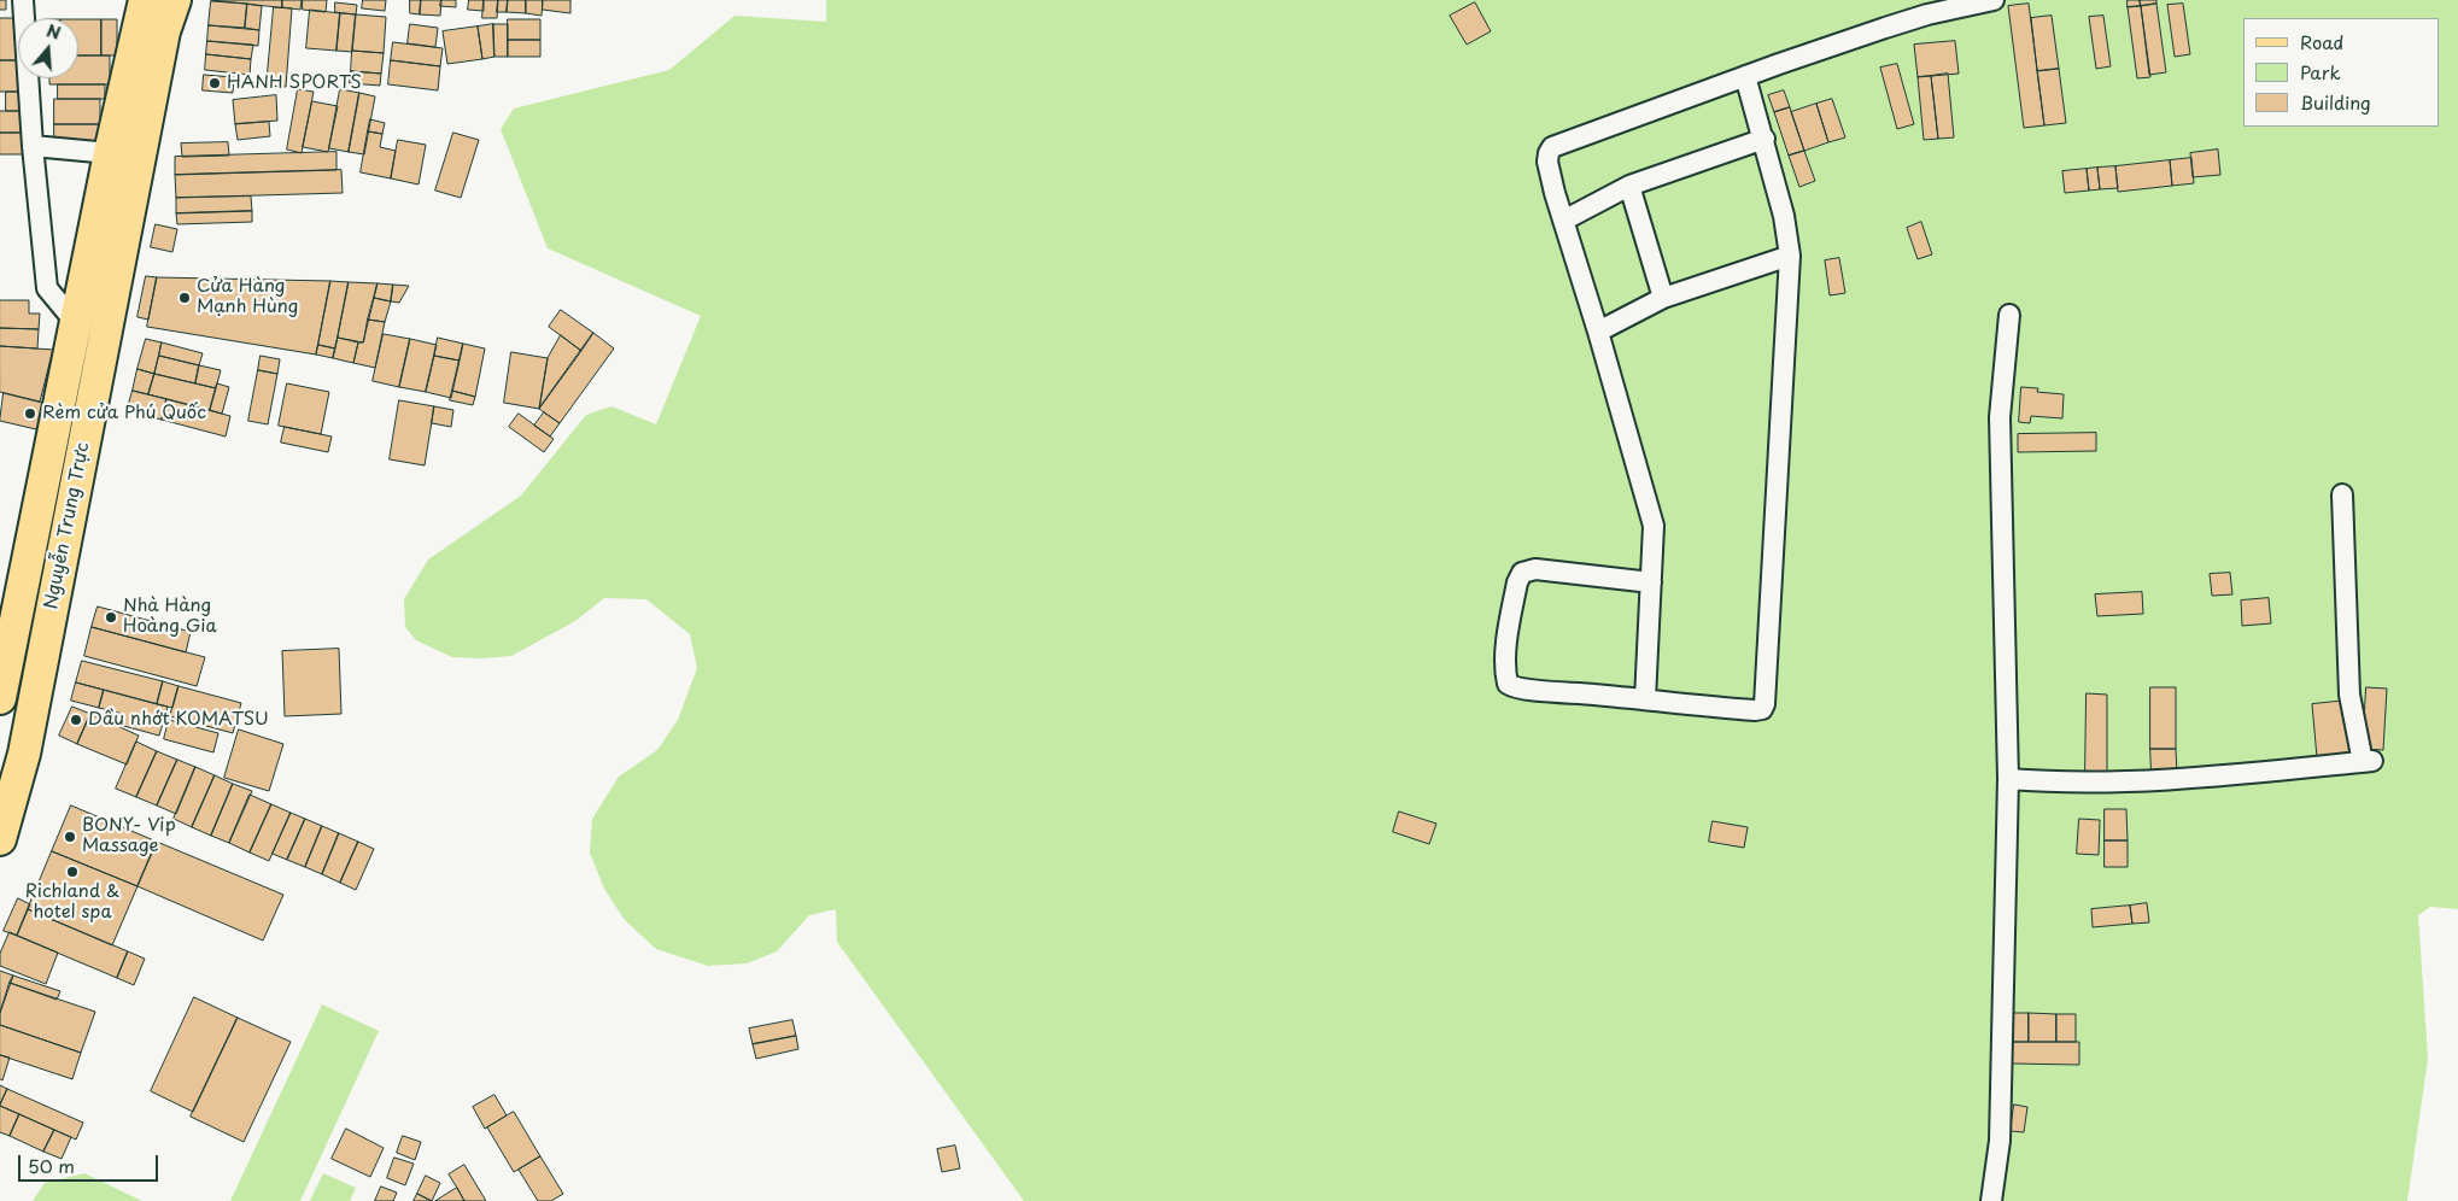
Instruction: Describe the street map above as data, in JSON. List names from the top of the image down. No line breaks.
{"streets":{"main road":["Nguyễn Trung Trực"]},"places":["HANH SPORTS","Cửa Hàng Mạnh Hùng","Rèm cửa Phú Quốc","Nhà Hàng Hoàng Gia","Dầu nhớt KOMATSU","BONY- Vip Massage","Richland & hotel spa"],"legend":["Road","Park","Building"],"scale_bar":"50 m","north":"top"}
